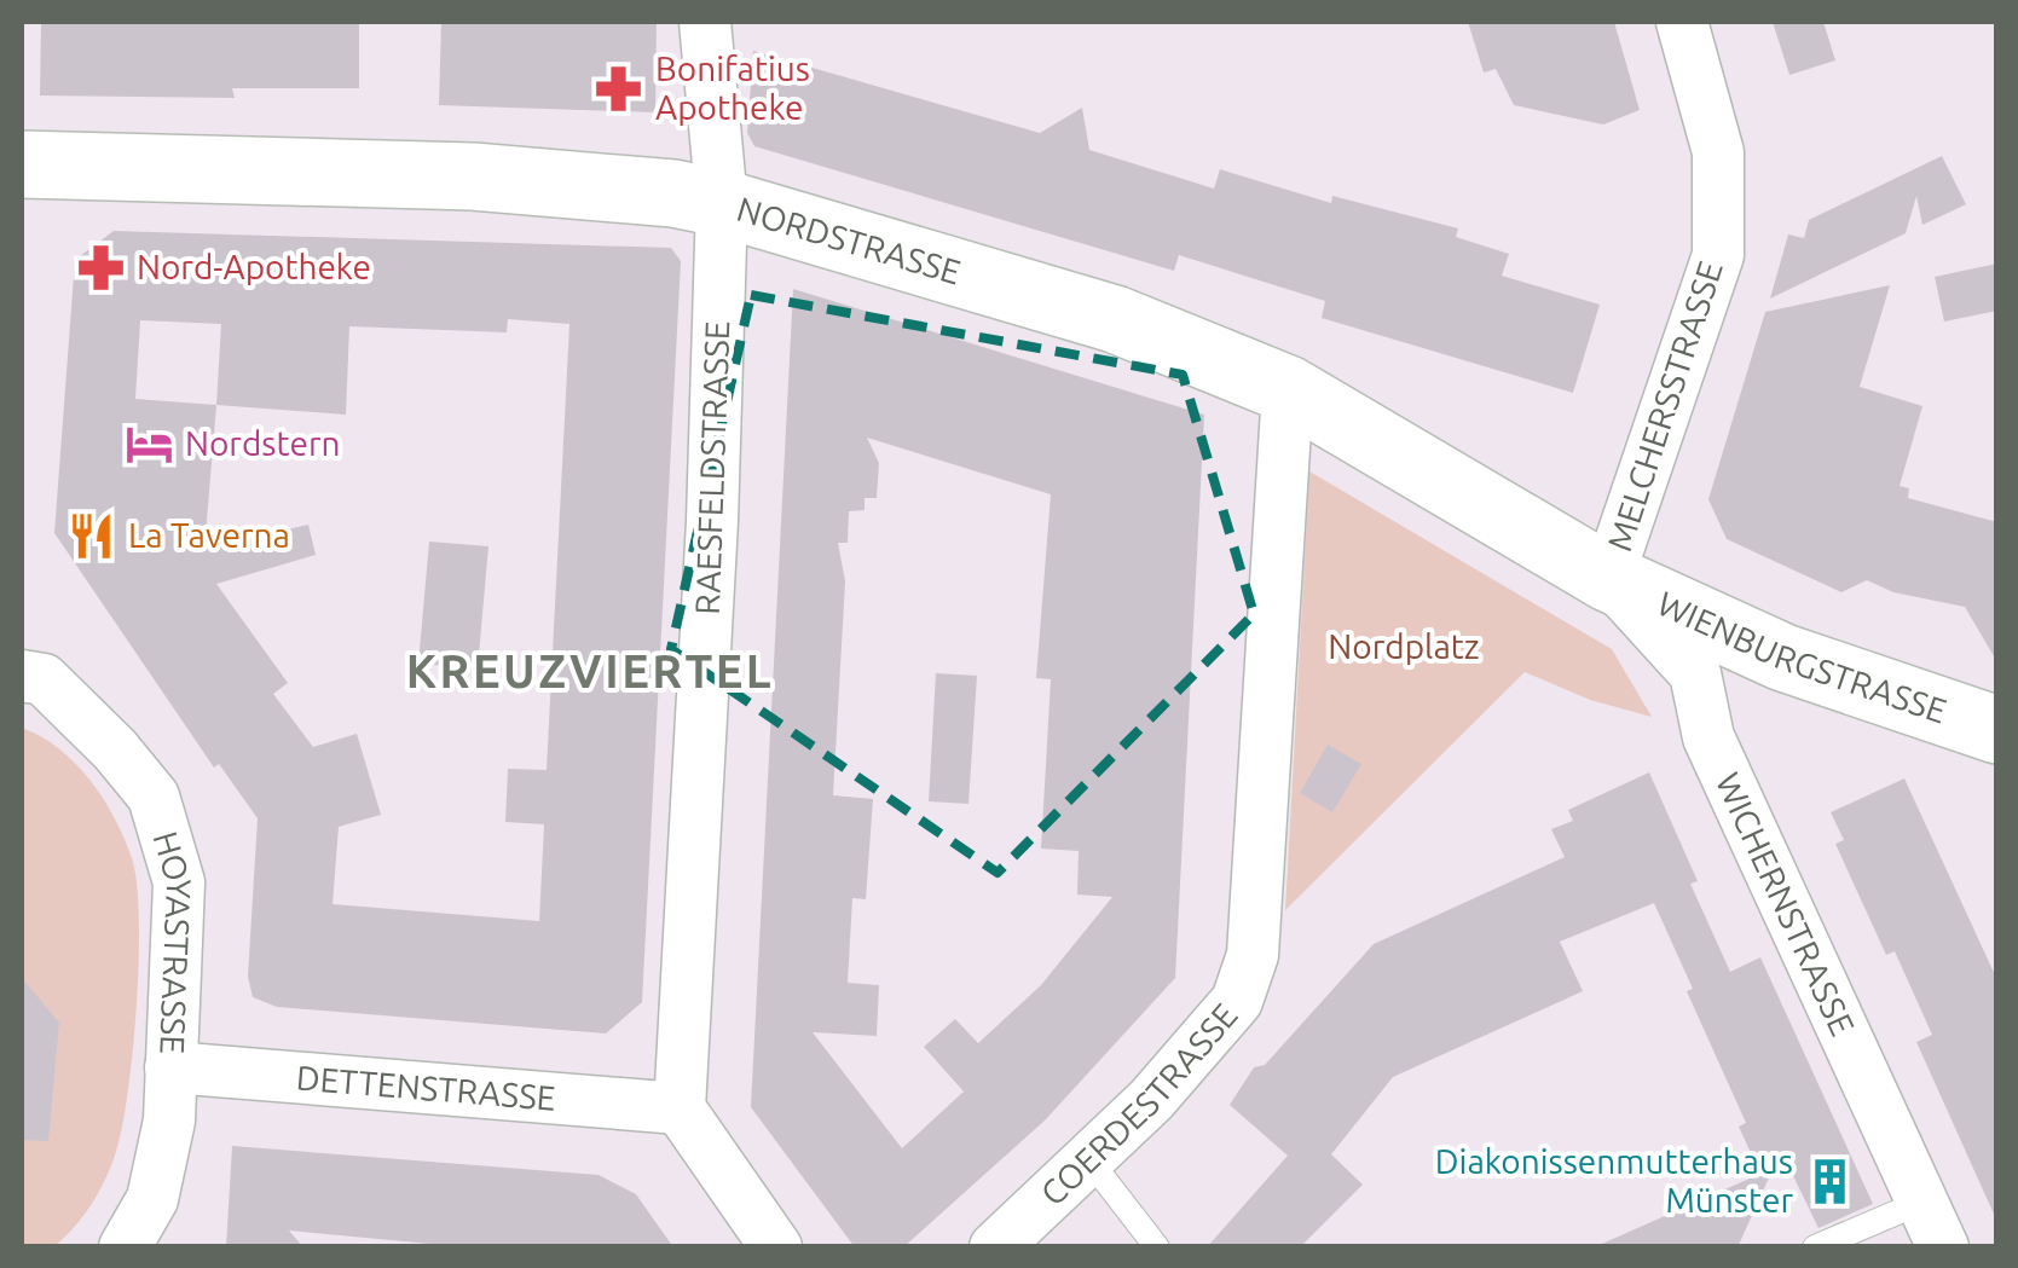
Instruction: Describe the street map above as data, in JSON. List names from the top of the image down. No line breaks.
{"streets":{"street":["NORDSTRASSE","MELCHERSSTRASSE","RAESFELDSTRASSE","WIENBURGSTRASSE","WICHERNSTRASSE","HOYASTRASSE","DETTENSTRASSE","COERDESTRASSE"]},"crossings":[["NORDSTRASSE","MELCHERSSTRASSE"],["NORDSTRASSE","RAESFELDSTRASSE"],["NORDSTRASSE","WIENBURGSTRASSE"],["NORDSTRASSE","WICHERNSTRASSE"],["NORDSTRASSE","COERDESTRASSE"],["MELCHERSSTRASSE","WIENBURGSTRASSE"],["MELCHERSSTRASSE","WICHERNSTRASSE"],["RAESFELDSTRASSE","DETTENSTRASSE"],["WIENBURGSTRASSE","WICHERNSTRASSE"],["HOYASTRASSE","DETTENSTRASSE"]],"districts":["KREUZVIERTEL"],"parks":["Nordplatz"],"places":{"pharmacy":["Bonifatius Apotheke","Nord-Apotheke"],"hotel":["Nordstern"],"restaurant":["La Taverna"],"building":["Diakonissenmutterhaus Münster"]}}
